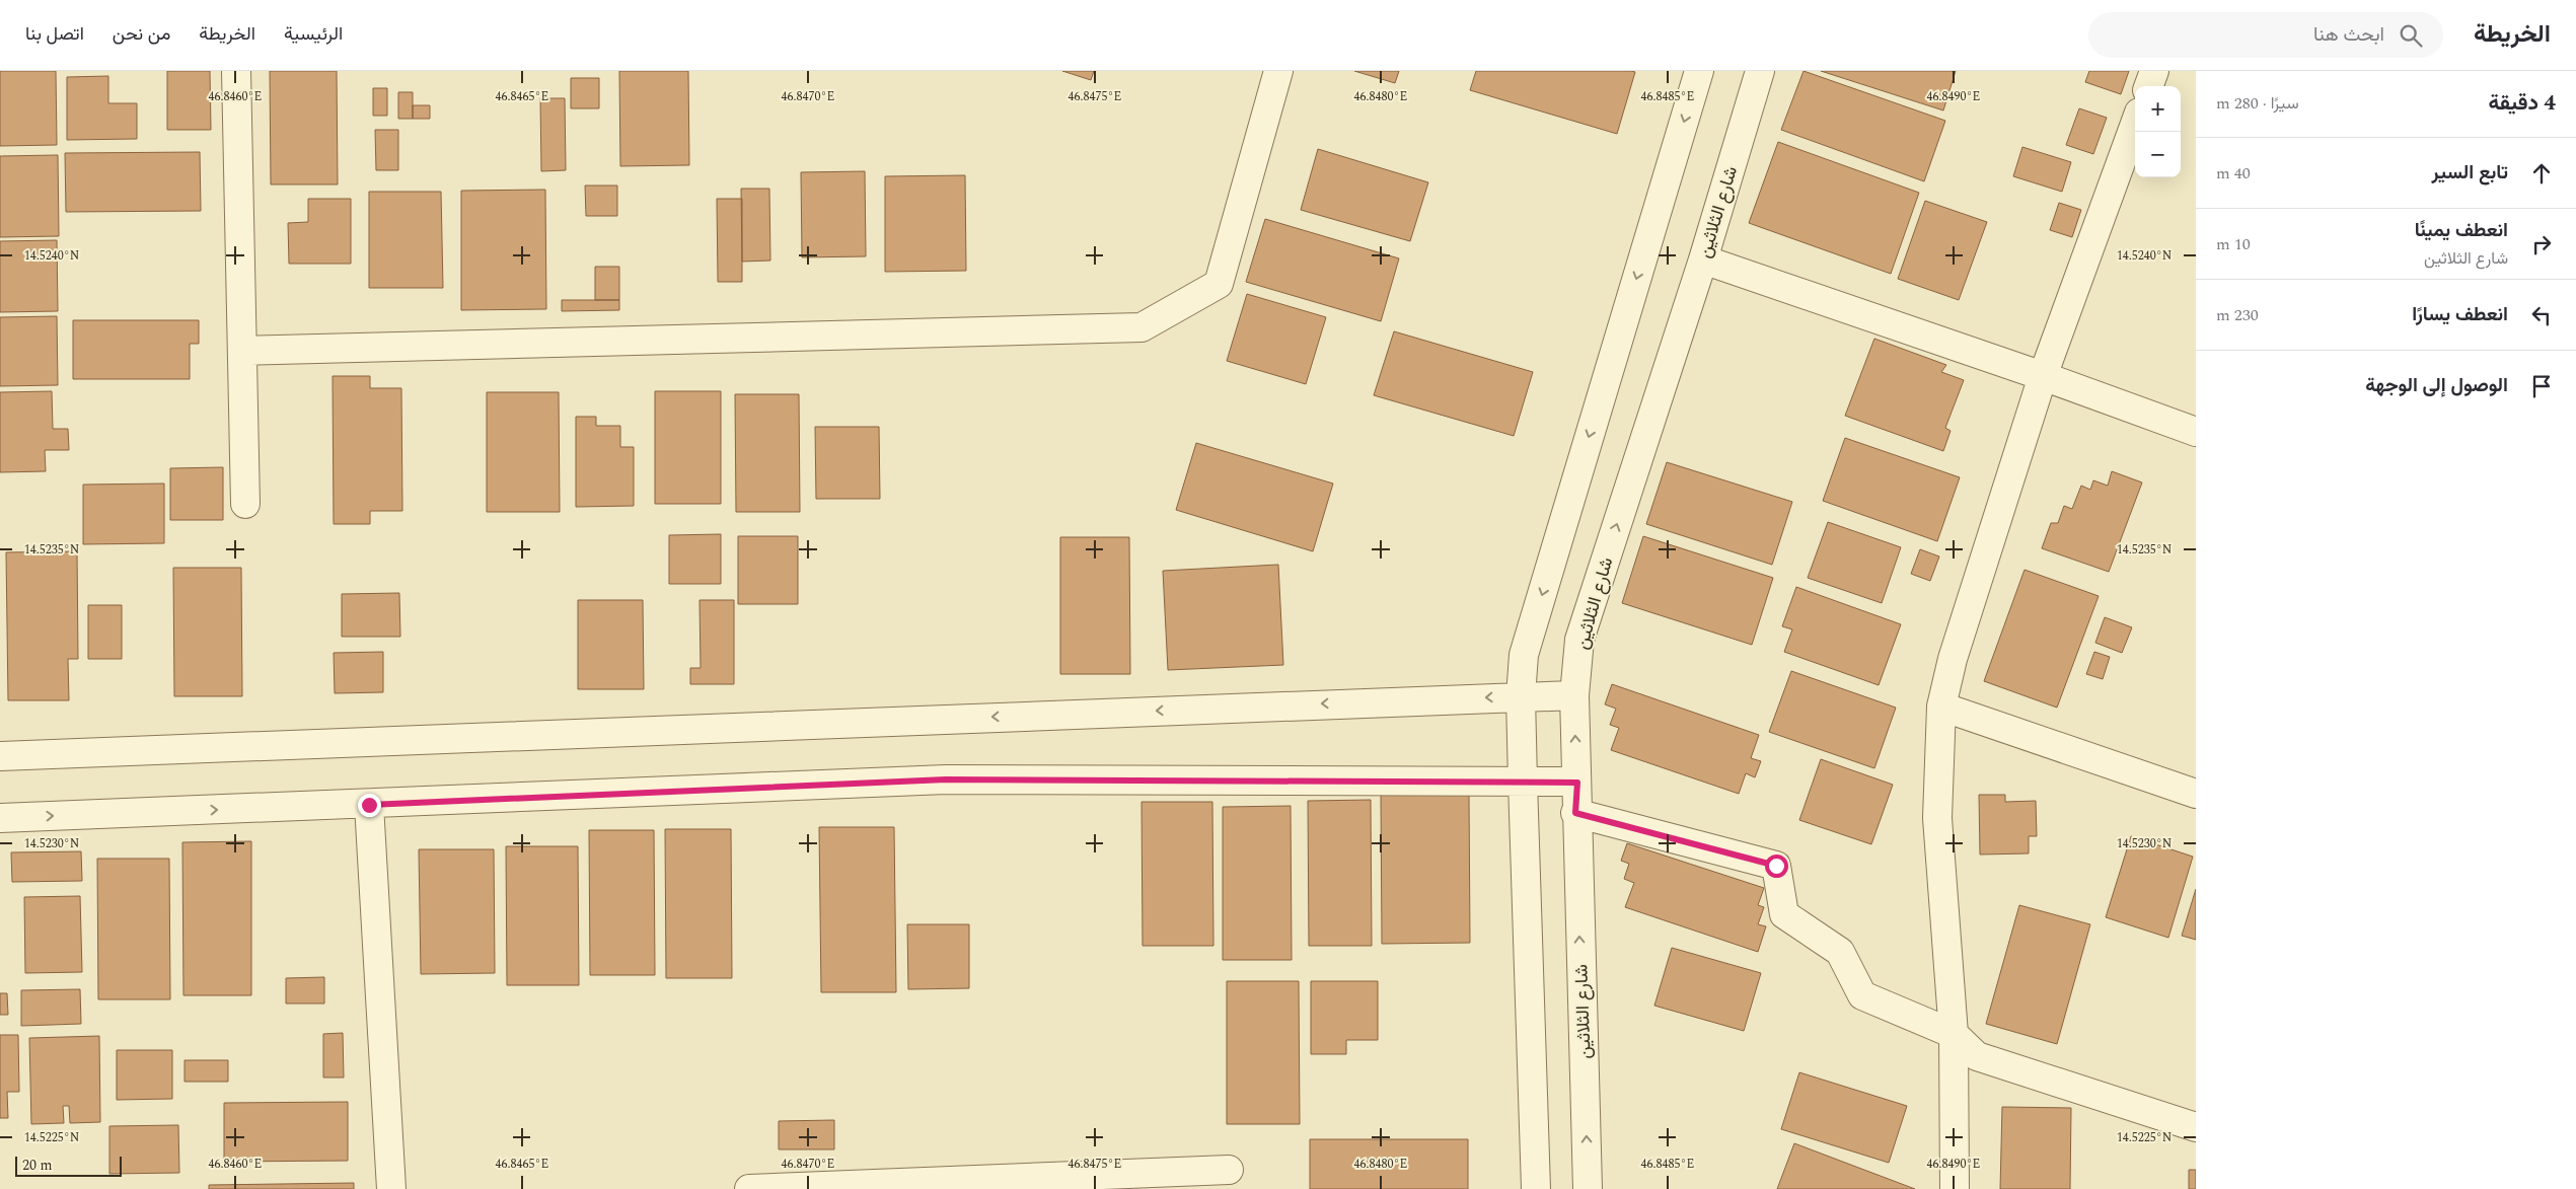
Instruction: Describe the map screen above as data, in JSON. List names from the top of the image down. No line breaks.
{"streets":{"street":["شارع الثلاثين"]},"scale_bar":"20 m","page":{"header":"الخريطة","search":"ابحث هنا","nav":["الرئيسية","الخريطة","من نحن","اتصل بنا"],"heading":["4 دقيقة","سيرًا · 280 m"],"map_buttons":["+","−"],"list":[["تابع السير","40 m"],["انعطف يمينًا","شارع الثلاثين","10 m"],["انعطف يسارًا","230 m"],"الوصول إلى الوجهة"],"scale":"20 m"},"coordinates":["46.8460°E","46.8465°E","46.8470°E","46.8475°E","46.8480°E","46.8485°E","46.8490°E","14.5240°N","14.5235°N","14.5230°N","14.5225°N"]}
